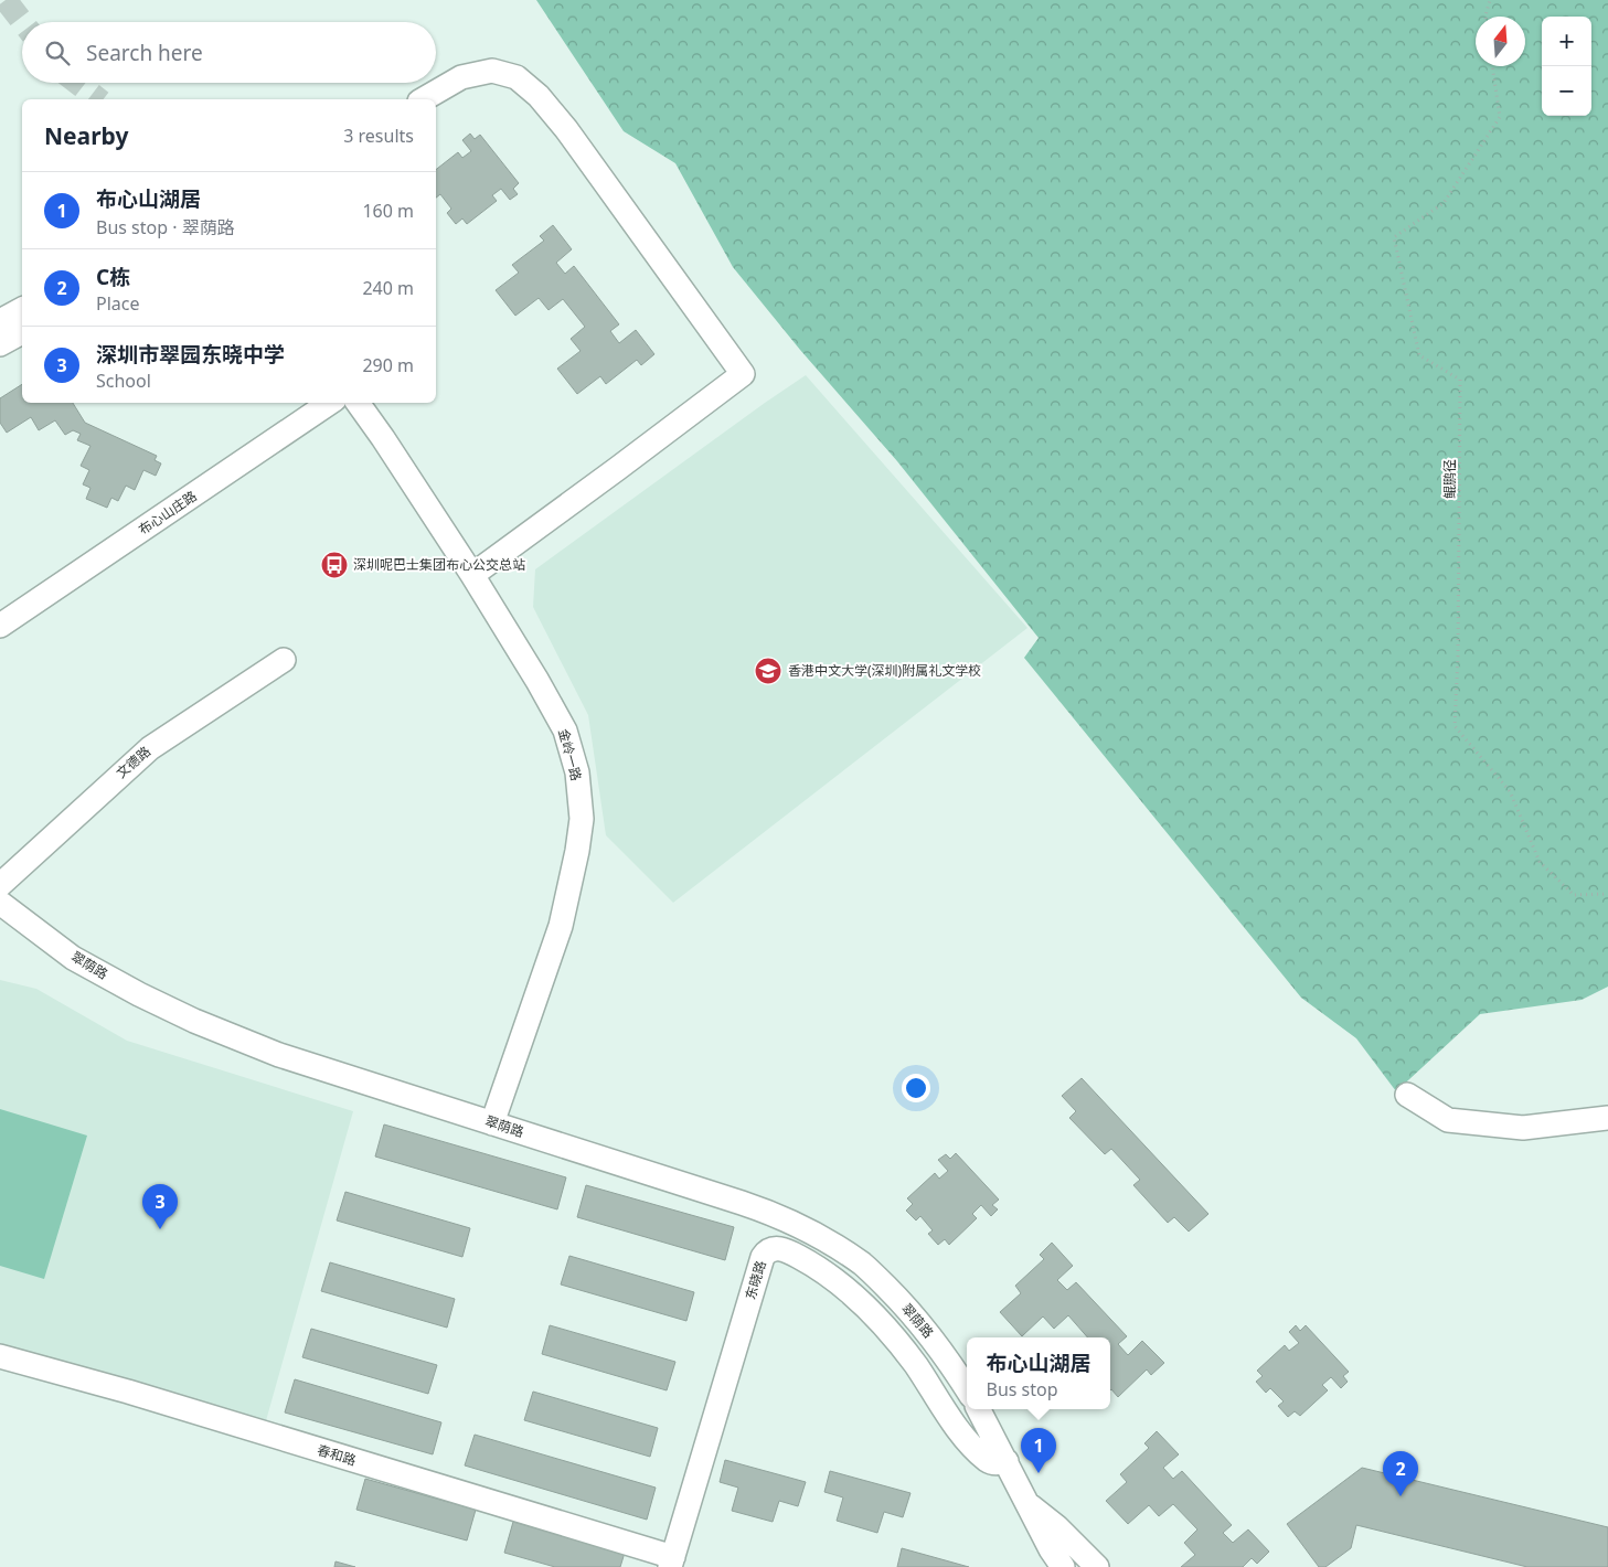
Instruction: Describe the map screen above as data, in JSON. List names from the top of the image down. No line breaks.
{"streets":{"street":["布心山庄路","金岭一路","文德路","翠荫路","东晓路","春和路"],"path":["鲲鹏径"]},"crossings":[["金岭一路","翠荫路"],["东晓路","春和路"]],"places":{"bus stop":["深圳呢巴士集团布心公交总站"],"school or university":["香港中文大学(深圳)附属礼文学校"]},"north":"top","page":{"map_buttons":["+","−"],"search":"Search here","heading":["Nearby","3 results"],"list":[{"mark":"1","name":"布心山湖居","note":"Bus stop · 翠荫路","value":"160 m"},{"mark":"2","name":"C栋","note":"Place","value":"240 m"},{"mark":"3","name":"深圳市翠园东晓中学","note":"School","value":"290 m"}],"pins":["3","1","2"],"popup":["布心山湖居","Bus stop"]}}
